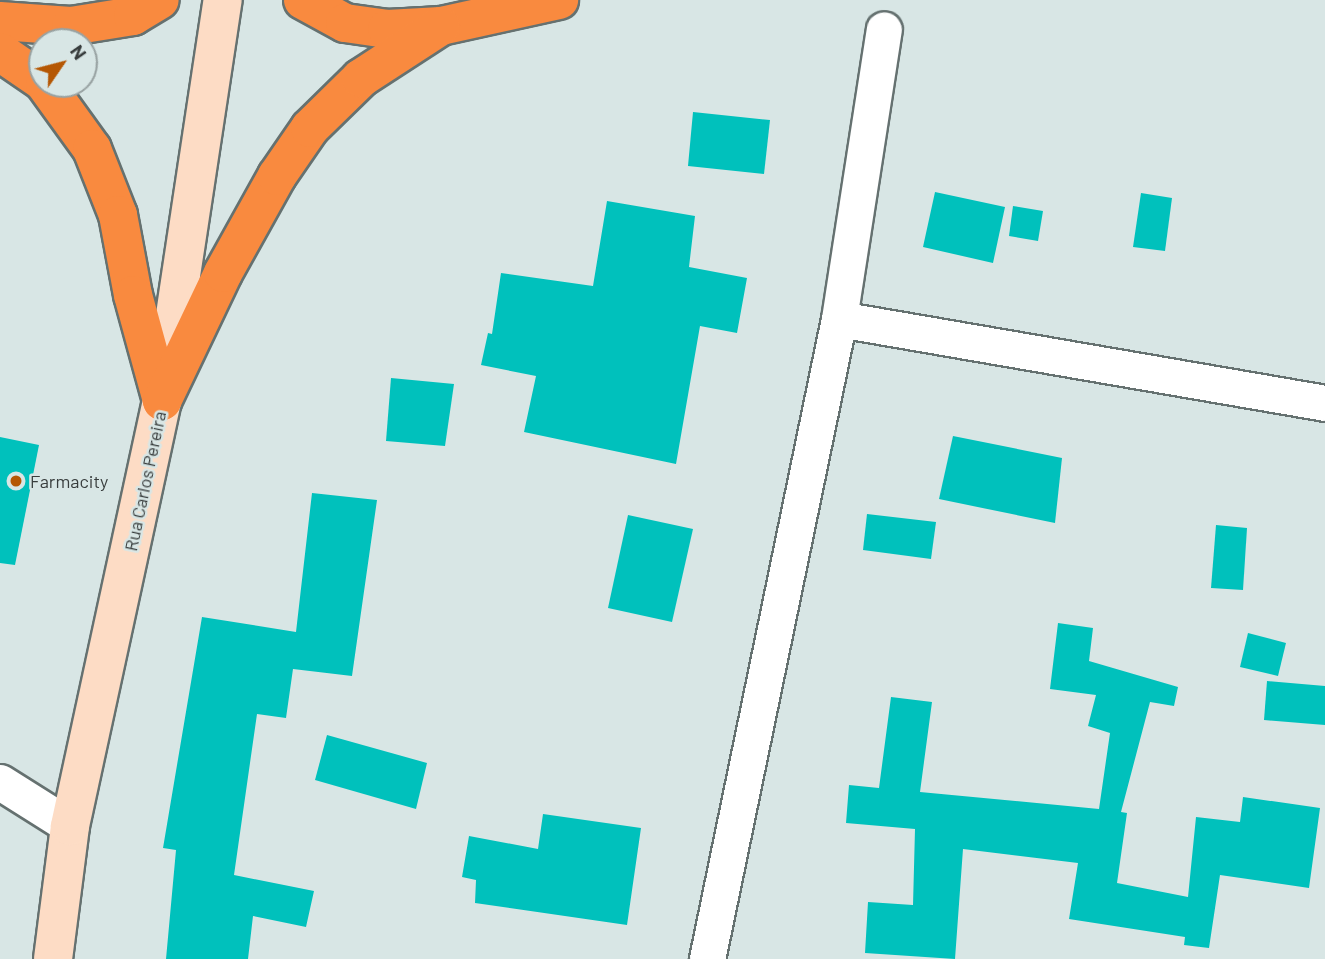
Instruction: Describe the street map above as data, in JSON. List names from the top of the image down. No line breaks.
{"streets":{"main road":["Rua Carlos Pereira"]},"places":["Farmacity"],"north":"top right"}
